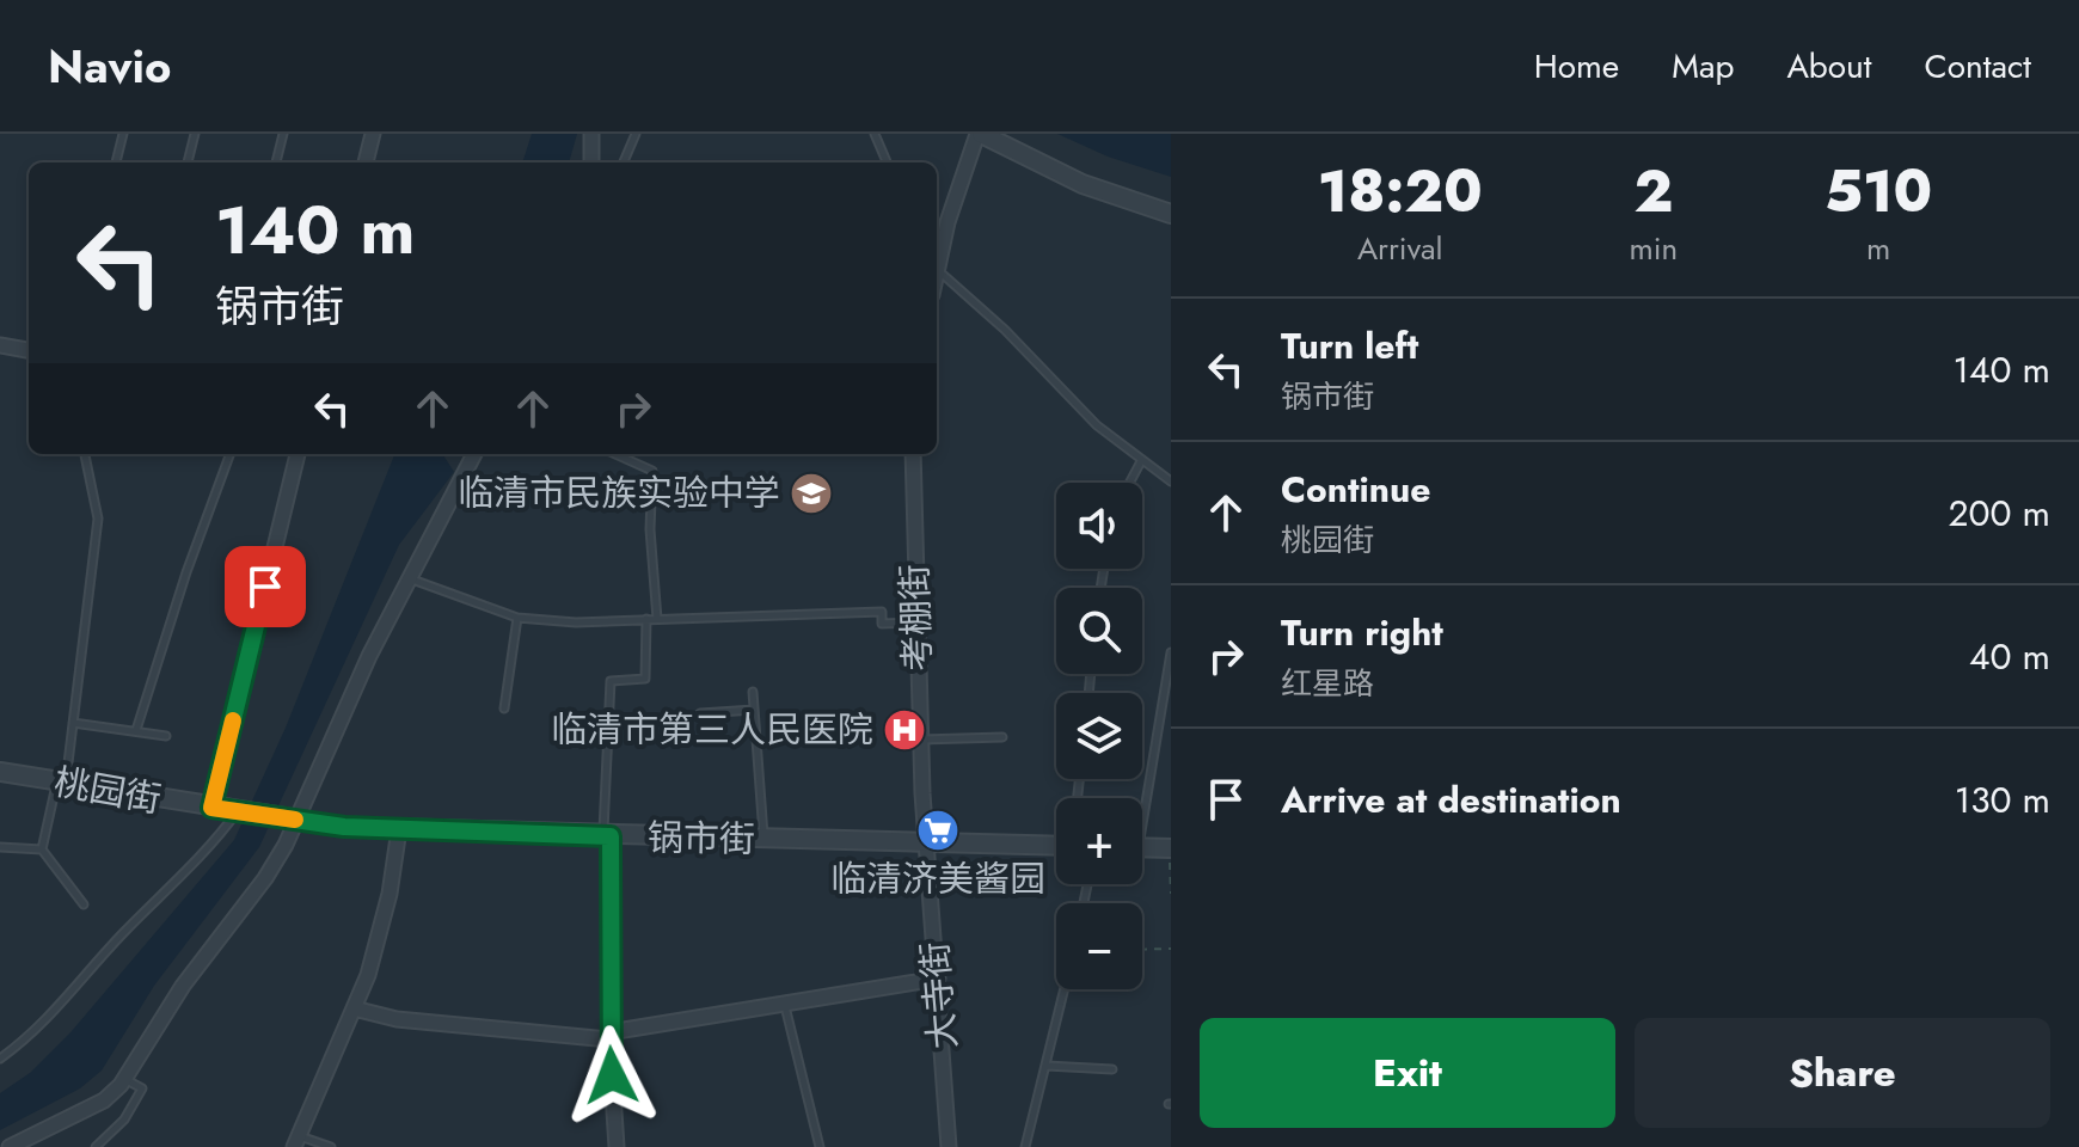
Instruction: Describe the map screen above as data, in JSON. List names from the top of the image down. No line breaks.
{"streets":{"street":["考棚街","桃园街","锅市街","大寺街"]},"crossings":[["考棚街","锅市街"],["考棚街","大寺街"],["桃园街","锅市街"],["锅市街","大寺街"]],"places":{"school or university":["临清市民族实验中学"],"hospital":["临清市第三人民医院"],"supermarket":["临清济美酱园"]},"page":{"header":"Navio","nav":["Home","Map","About","Contact"],"eta":["18:20","Arrival","2","min","510","m"],"turn":["140 m","锅市街"],"list":[{"name":"Turn left","note":"锅市街","value":"140 m"},{"name":"Continue","note":"桃园街","value":"200 m"},{"name":"Turn right","note":"红星路","value":"40 m"},{"name":"Arrive at destination","value":"130 m"}],"map_buttons":["+","−"],"buttons":["Exit","Share"]}}
